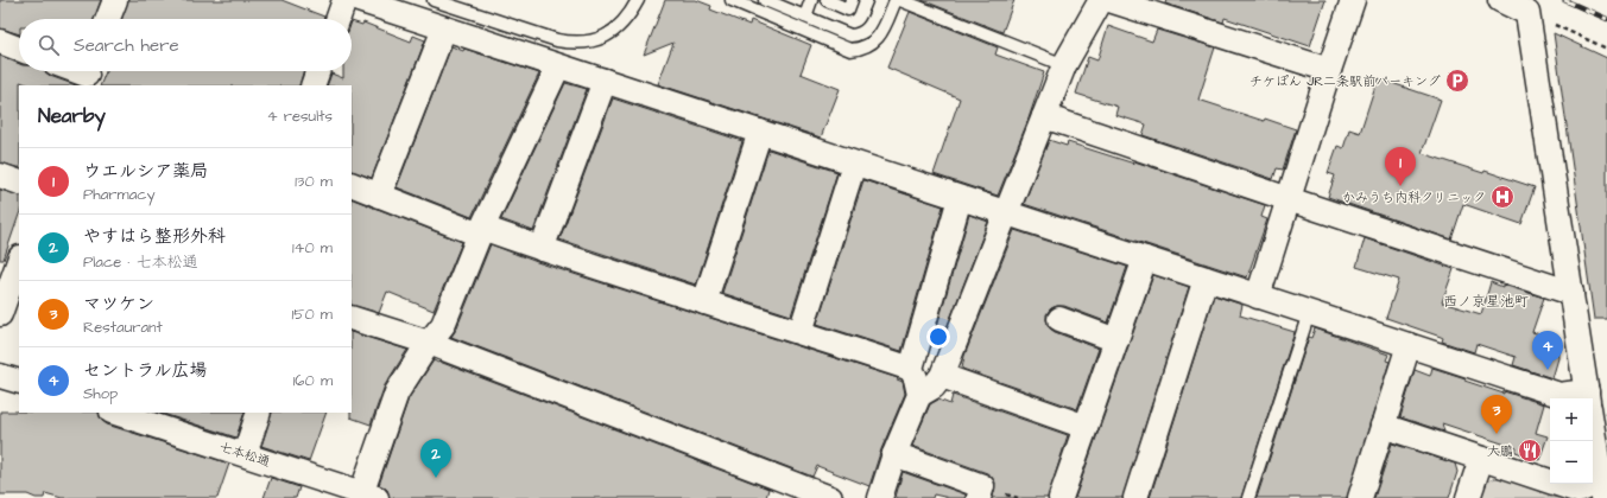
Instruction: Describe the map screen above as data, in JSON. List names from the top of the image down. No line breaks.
{"streets":{"street":["七本松通"]},"districts":["西ノ京星池町"],"places":{"parking":["チケぽん JR二条駅前パーキング"],"hospital":["かみうち内科クリニック"],"restaurant":["大鵬"]},"page":{"search":"Search here","heading":["Nearby","4 results"],"pins":["1","4","3","2"],"list":[{"mark":"1","name":"ウエルシア薬局","note":"Pharmacy","value":"130 m"},{"mark":"2","name":"やすはら整形外科","note":"Place · 七本松通","value":"140 m"},{"mark":"3","name":"マツケン","note":"Restaurant","value":"150 m"},{"mark":"4","name":"セントラル広場","note":"Shop","value":"160 m"}],"map_buttons":["+","−"]}}
